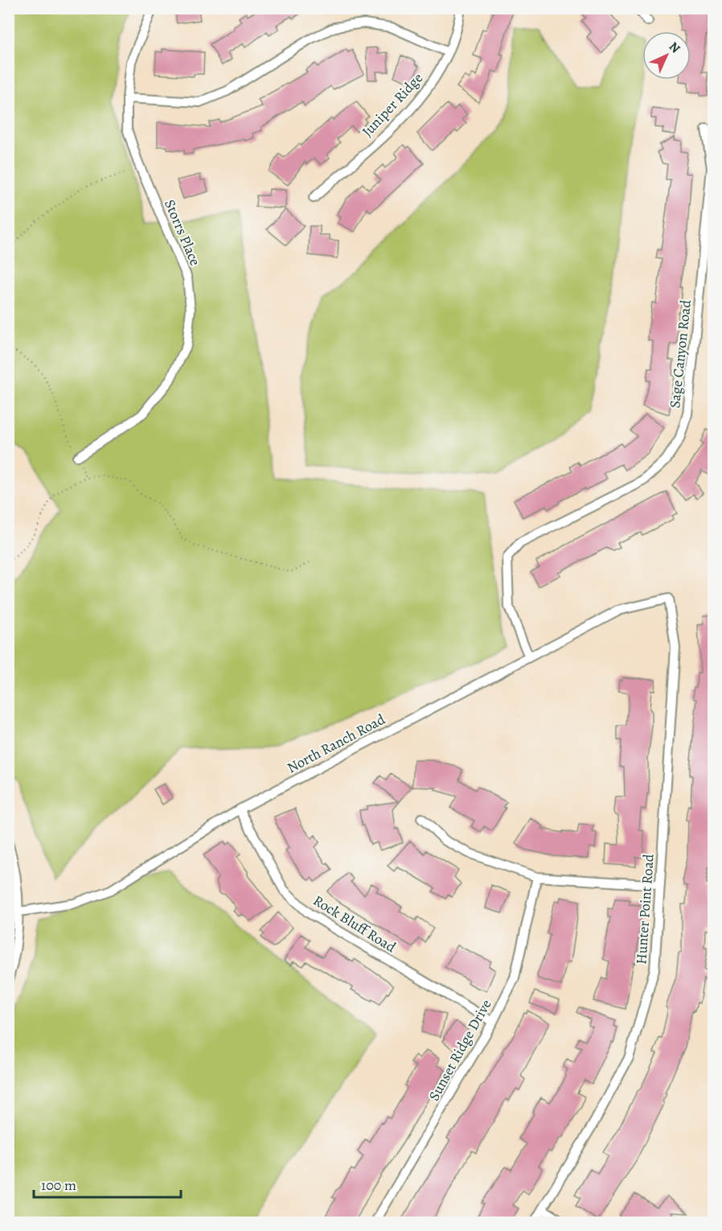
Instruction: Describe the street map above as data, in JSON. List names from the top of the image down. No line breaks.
{"streets":{"street":["Juniper Ridge","Storrs Place","Sage Canyon Road","North Ranch Road","Hunter Point Road","Rock Bluff Road","Sunset Ridge Drive"]},"crossings":[["Sage Canyon Road","North Ranch Road"],["North Ranch Road","Hunter Point Road"],["North Ranch Road","Rock Bluff Road"],["Rock Bluff Road","Sunset Ridge Drive"]],"scale_bar":"100 m","north":"top right"}
